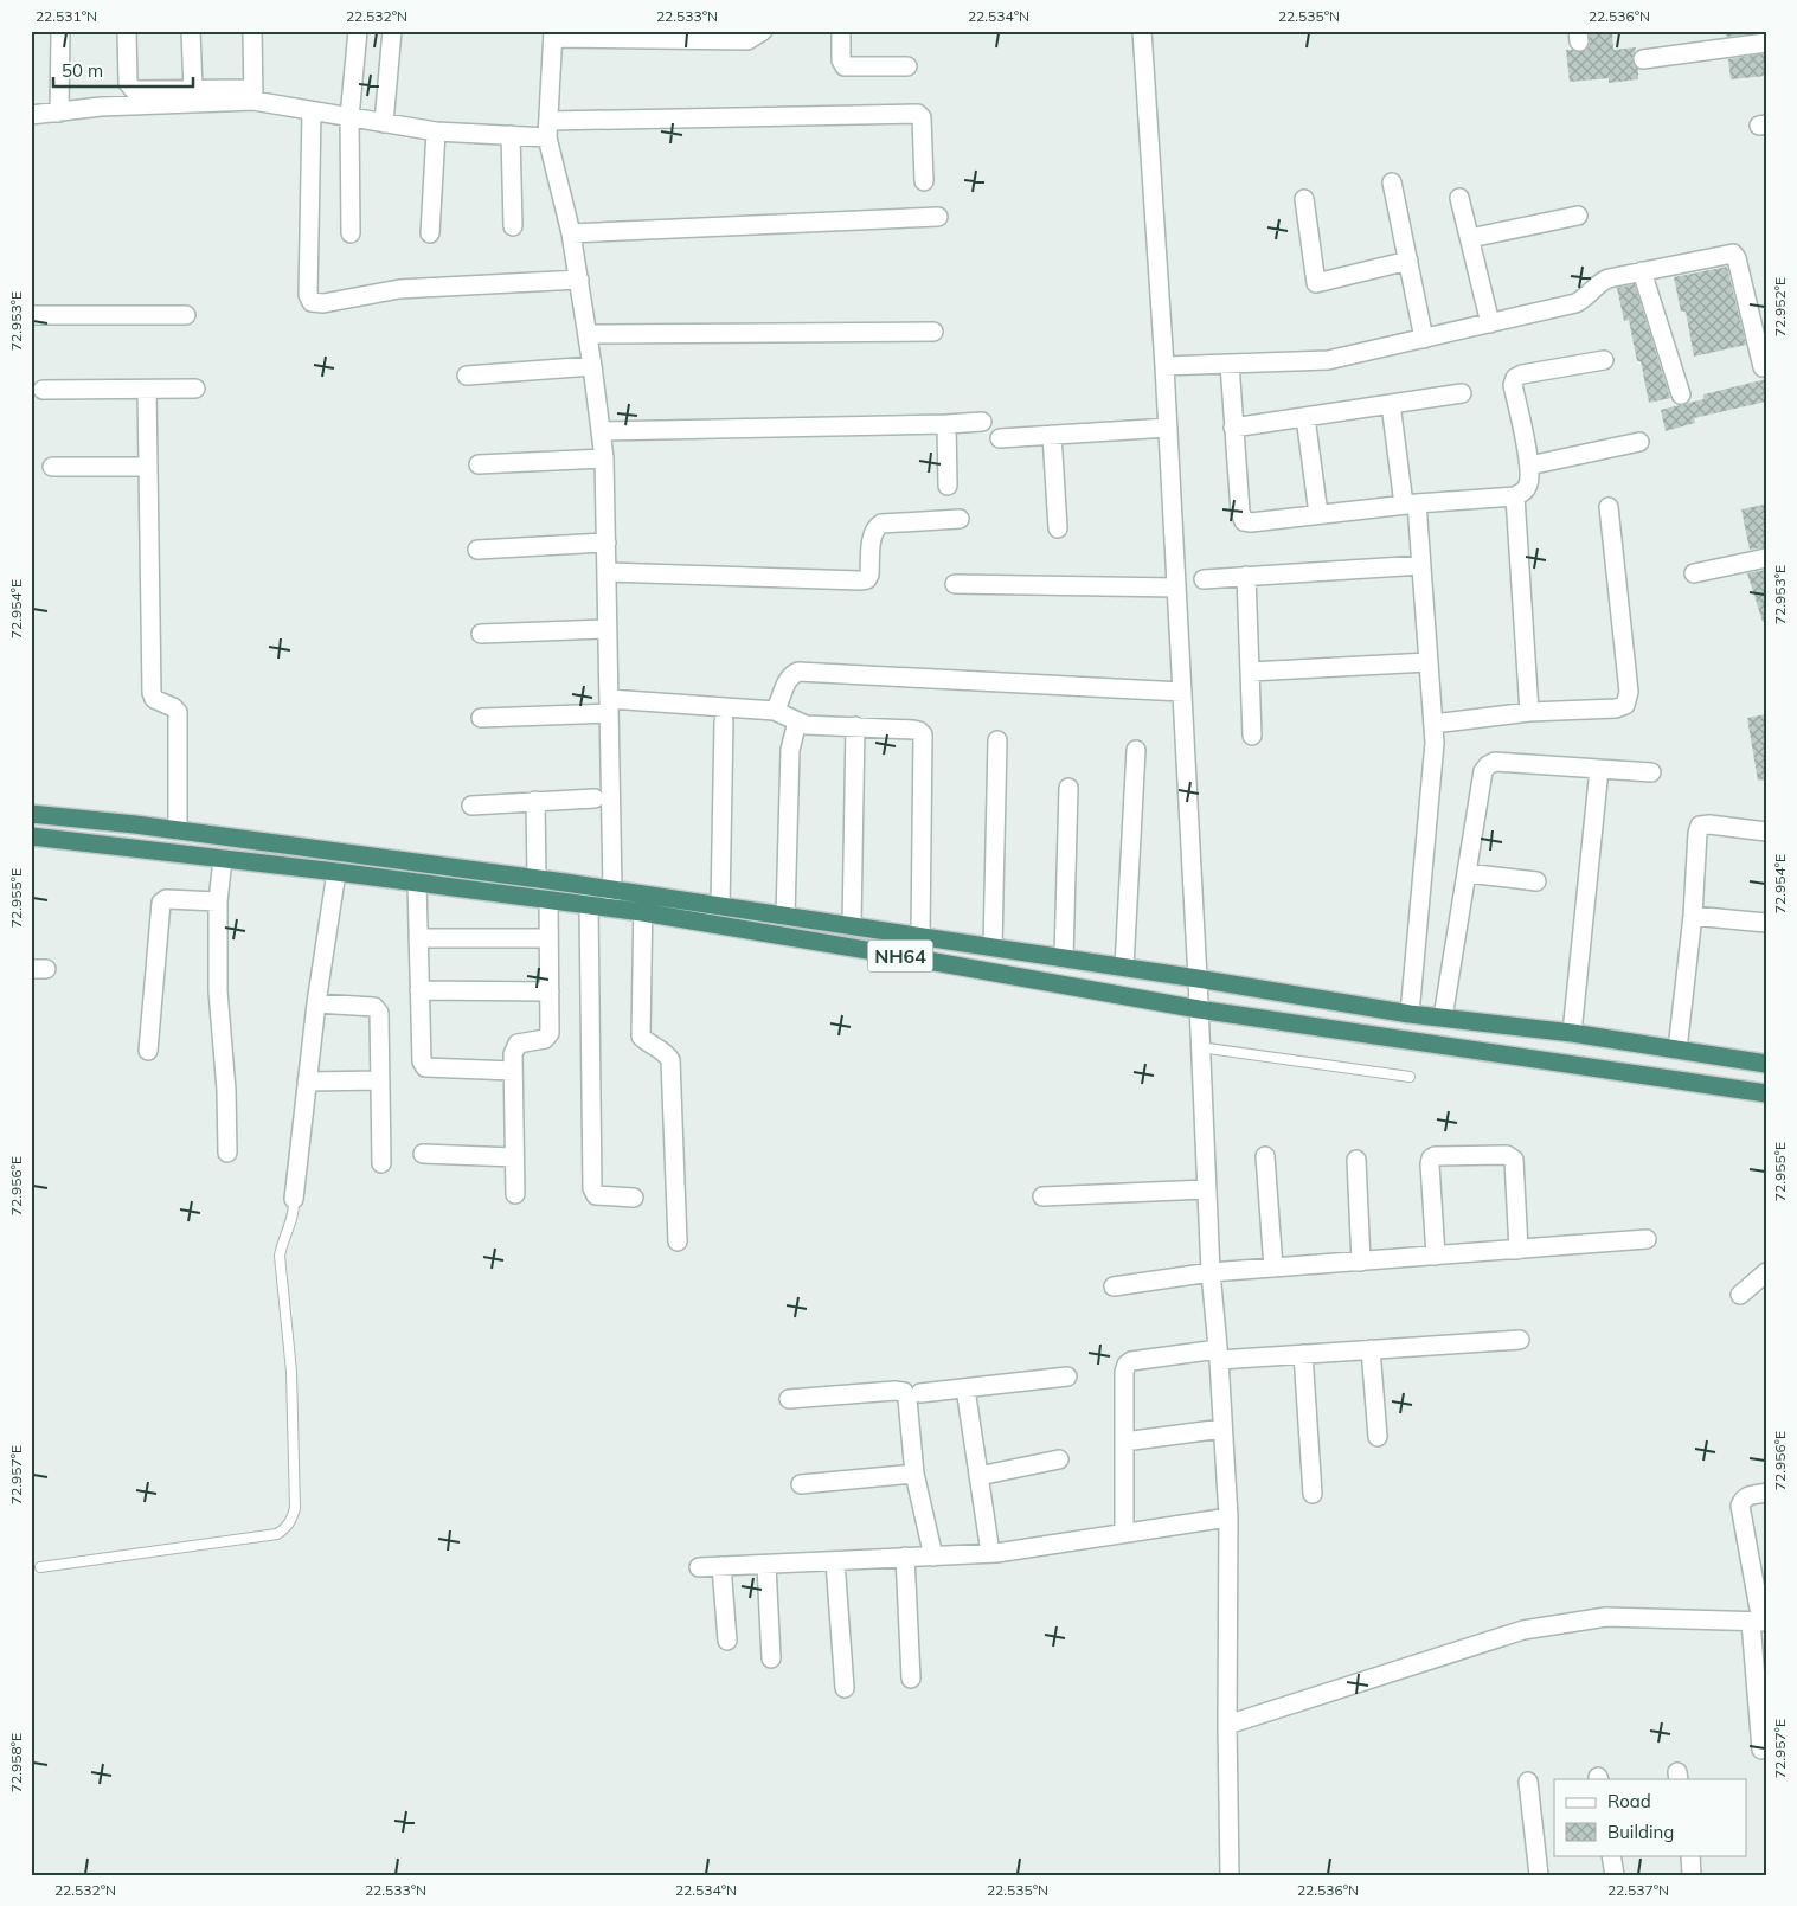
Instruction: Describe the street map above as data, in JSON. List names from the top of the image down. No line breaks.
{"streets":{"highway":["NH64"]},"legend":["Road","Building"],"scale_bar":"50 m","coordinates":["22.531°N","22.532°N","22.533°N","22.534°N","22.535°N","22.536°N","72.952°E","72.953°E","72.954°E","72.955°E","72.956°E","72.957°E","72.958°E","22.537°N"]}
